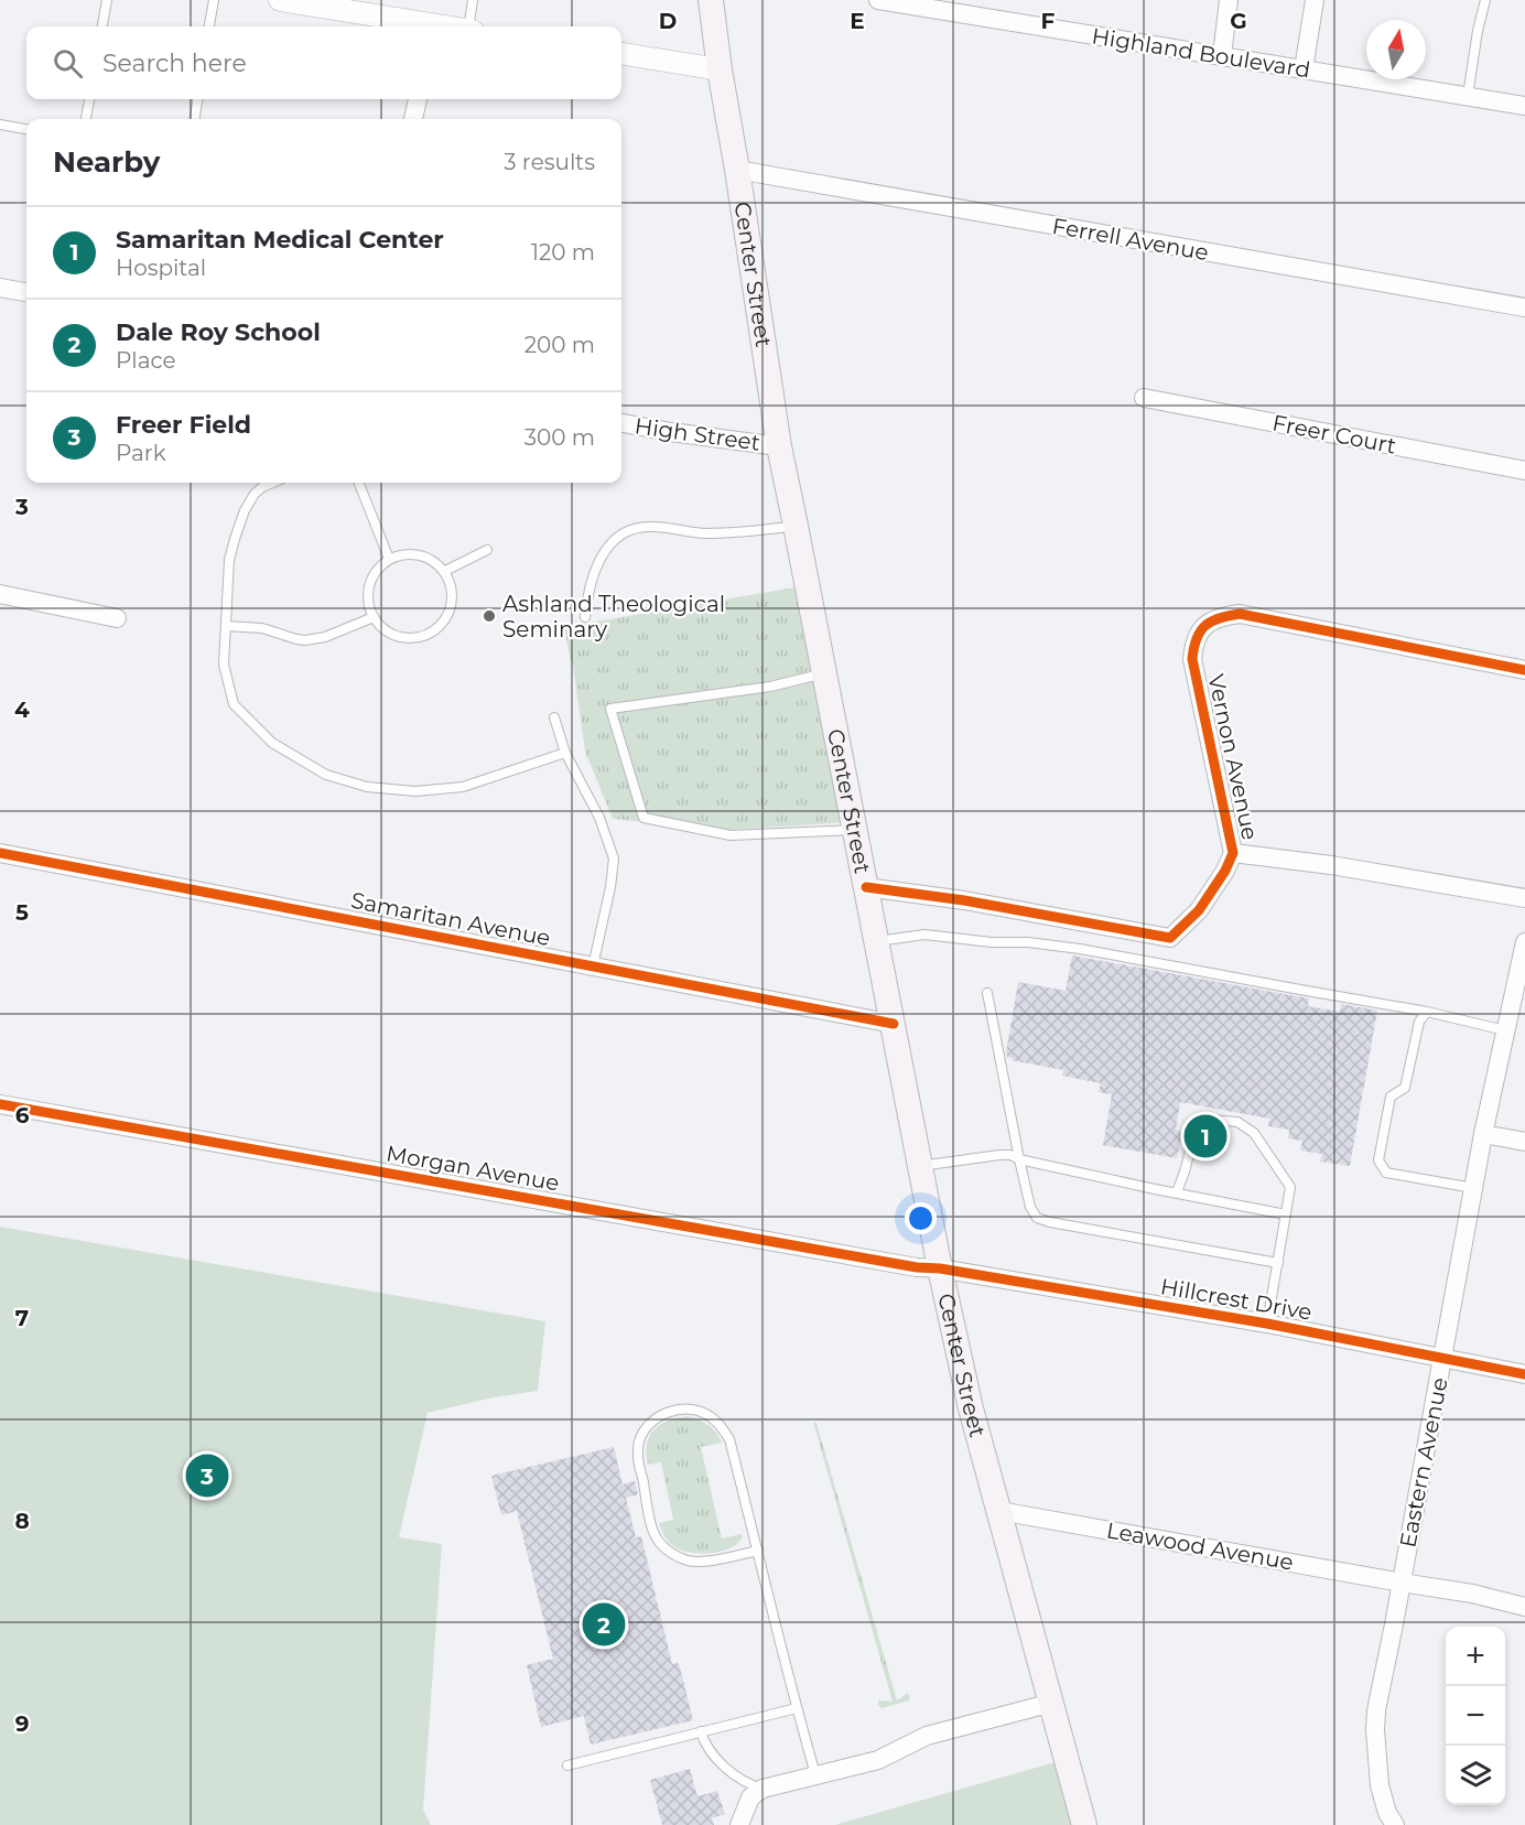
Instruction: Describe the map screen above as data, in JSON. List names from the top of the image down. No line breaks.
{"streets":{"main road":["Center Street"],"street":["Highland Boulevard","Ferrell Avenue","High Street","Freer Court","Vernon Avenue","Samaritan Avenue","Morgan Avenue","Hillcrest Drive","Eastern Avenue","Leawood Avenue"]},"crossings":[["Ferrell Avenue","Center Street"],["Center Street","High Street"],["Center Street","Vernon Avenue"],["Center Street","Samaritan Avenue"],["Center Street","Morgan Avenue"],["Center Street","Hillcrest Drive"],["Center Street","Leawood Avenue"],["Morgan Avenue","Hillcrest Drive"],["Hillcrest Drive","Eastern Avenue"],["Eastern Avenue","Leawood Avenue"]],"places":["Ashland Theological Seminary"],"north":"top","page":{"search":"Search here","heading":["Nearby","3 results"],"list":[{"mark":"1","name":"Samaritan Medical Center","note":"Hospital","value":"120 m"},{"mark":"2","name":"Dale Roy School","note":"Place","value":"200 m"},{"mark":"3","name":"Freer Field","note":"Park","value":"300 m"}],"pins":["1","3","2"],"map_buttons":["+","−"]},"grid":{"columns":["D","E","F","G"],"rows":["3","4","5","6","7","8","9"]}}
